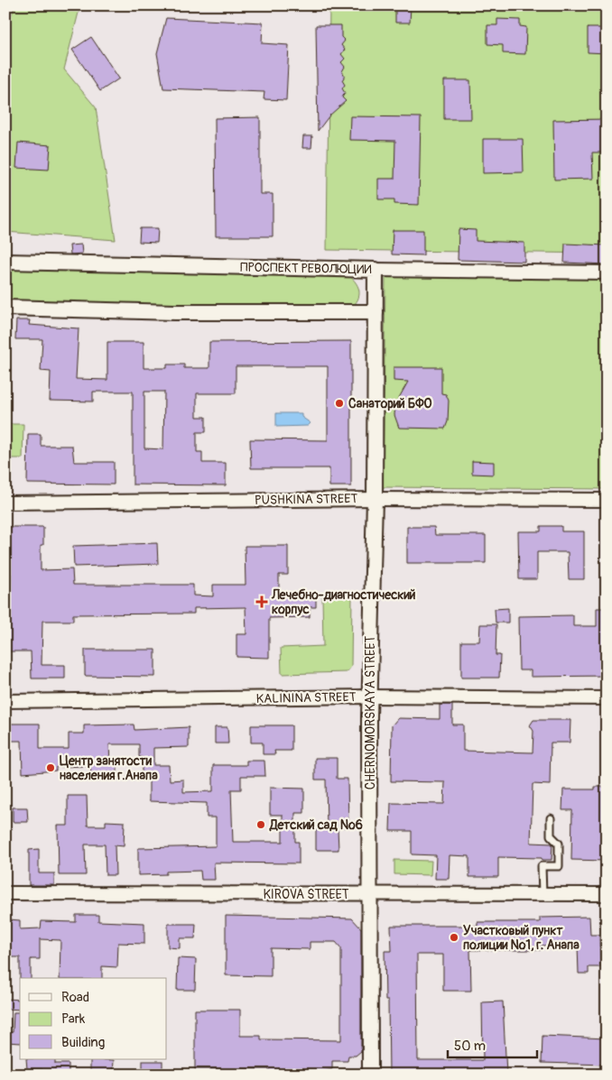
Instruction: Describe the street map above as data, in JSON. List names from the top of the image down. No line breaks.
{"streets":{"street":["ПРОСПЕКТ РЕВОЛЮЦИИ","PUSHKINA STREET","KALININA STREET","CHERNOMORSKAYA STREET","KIROVA STREET"]},"crossings":[["ПРОСПЕКТ РЕВОЛЮЦИИ","CHERNOMORSKAYA STREET"],["PUSHKINA STREET","CHERNOMORSKAYA STREET"],["KALININA STREET","CHERNOMORSKAYA STREET"],["CHERNOMORSKAYA STREET","KIROVA STREET"]],"places":{"other":["Санаторий БФО","Центр занятости населения г.Анапа","Детский сад №6","Участковый пункт полиции №1, г. Анапа"],"health":["Лечебно-диагностический корпус"]},"legend":["Road","Park","Building"],"scale_bar":"50 m"}
